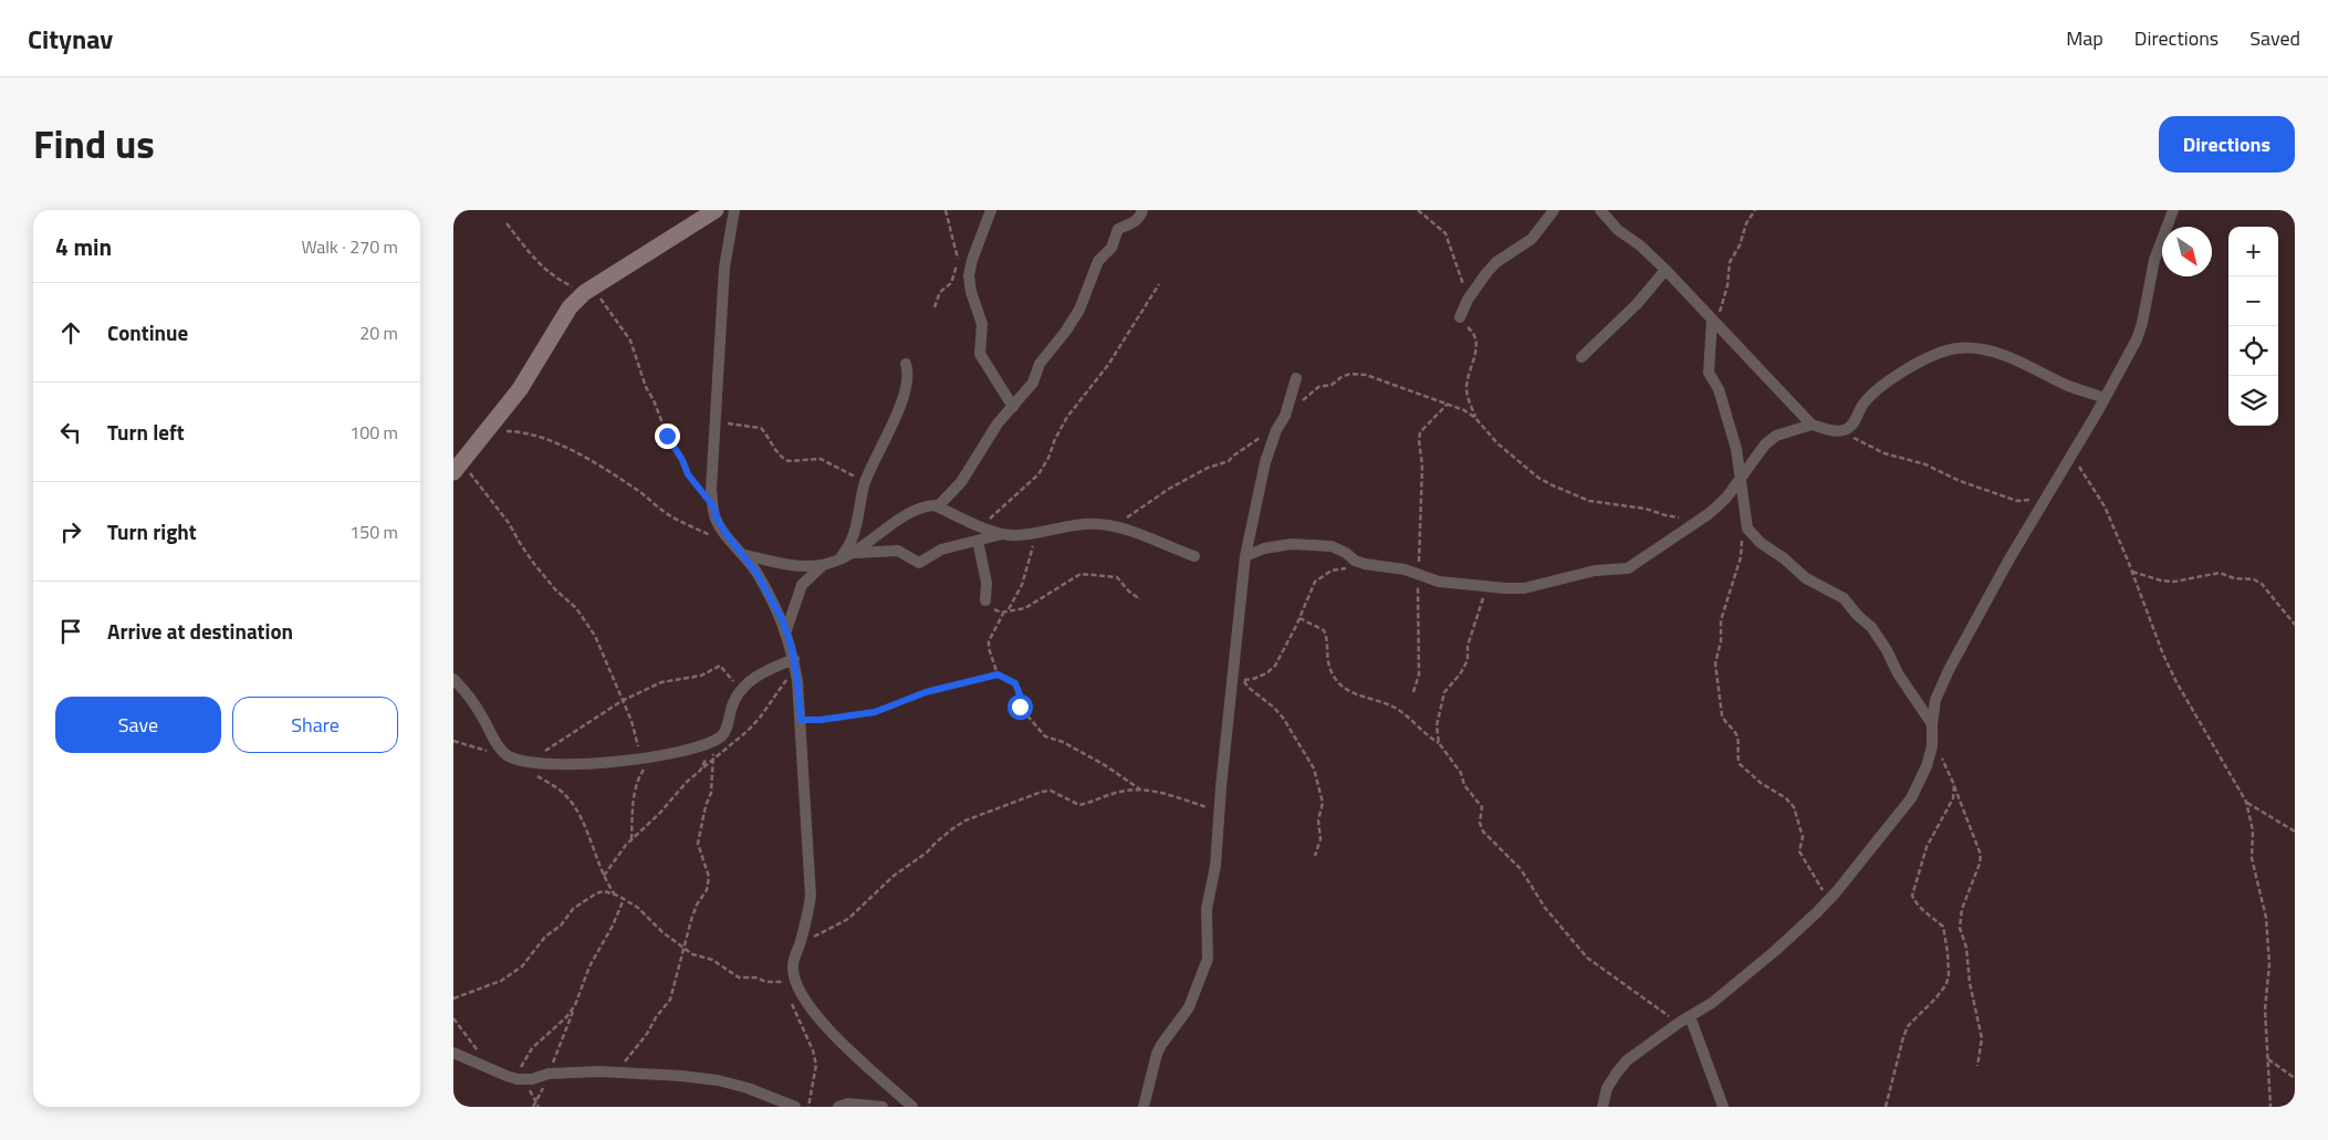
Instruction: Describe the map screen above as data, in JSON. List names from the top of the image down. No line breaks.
{"north":"bottom right","page":{"header":"Citynav","nav":["Map","Directions","Saved"],"title":"Find us","buttons":["Directions",["Save","Share"]],"heading":["4 min","Walk · 270 m"],"map_buttons":["+","−"],"list":[["Continue","20 m"],["Turn left","100 m"],["Turn right","150 m"],"Arrive at destination"]}}
